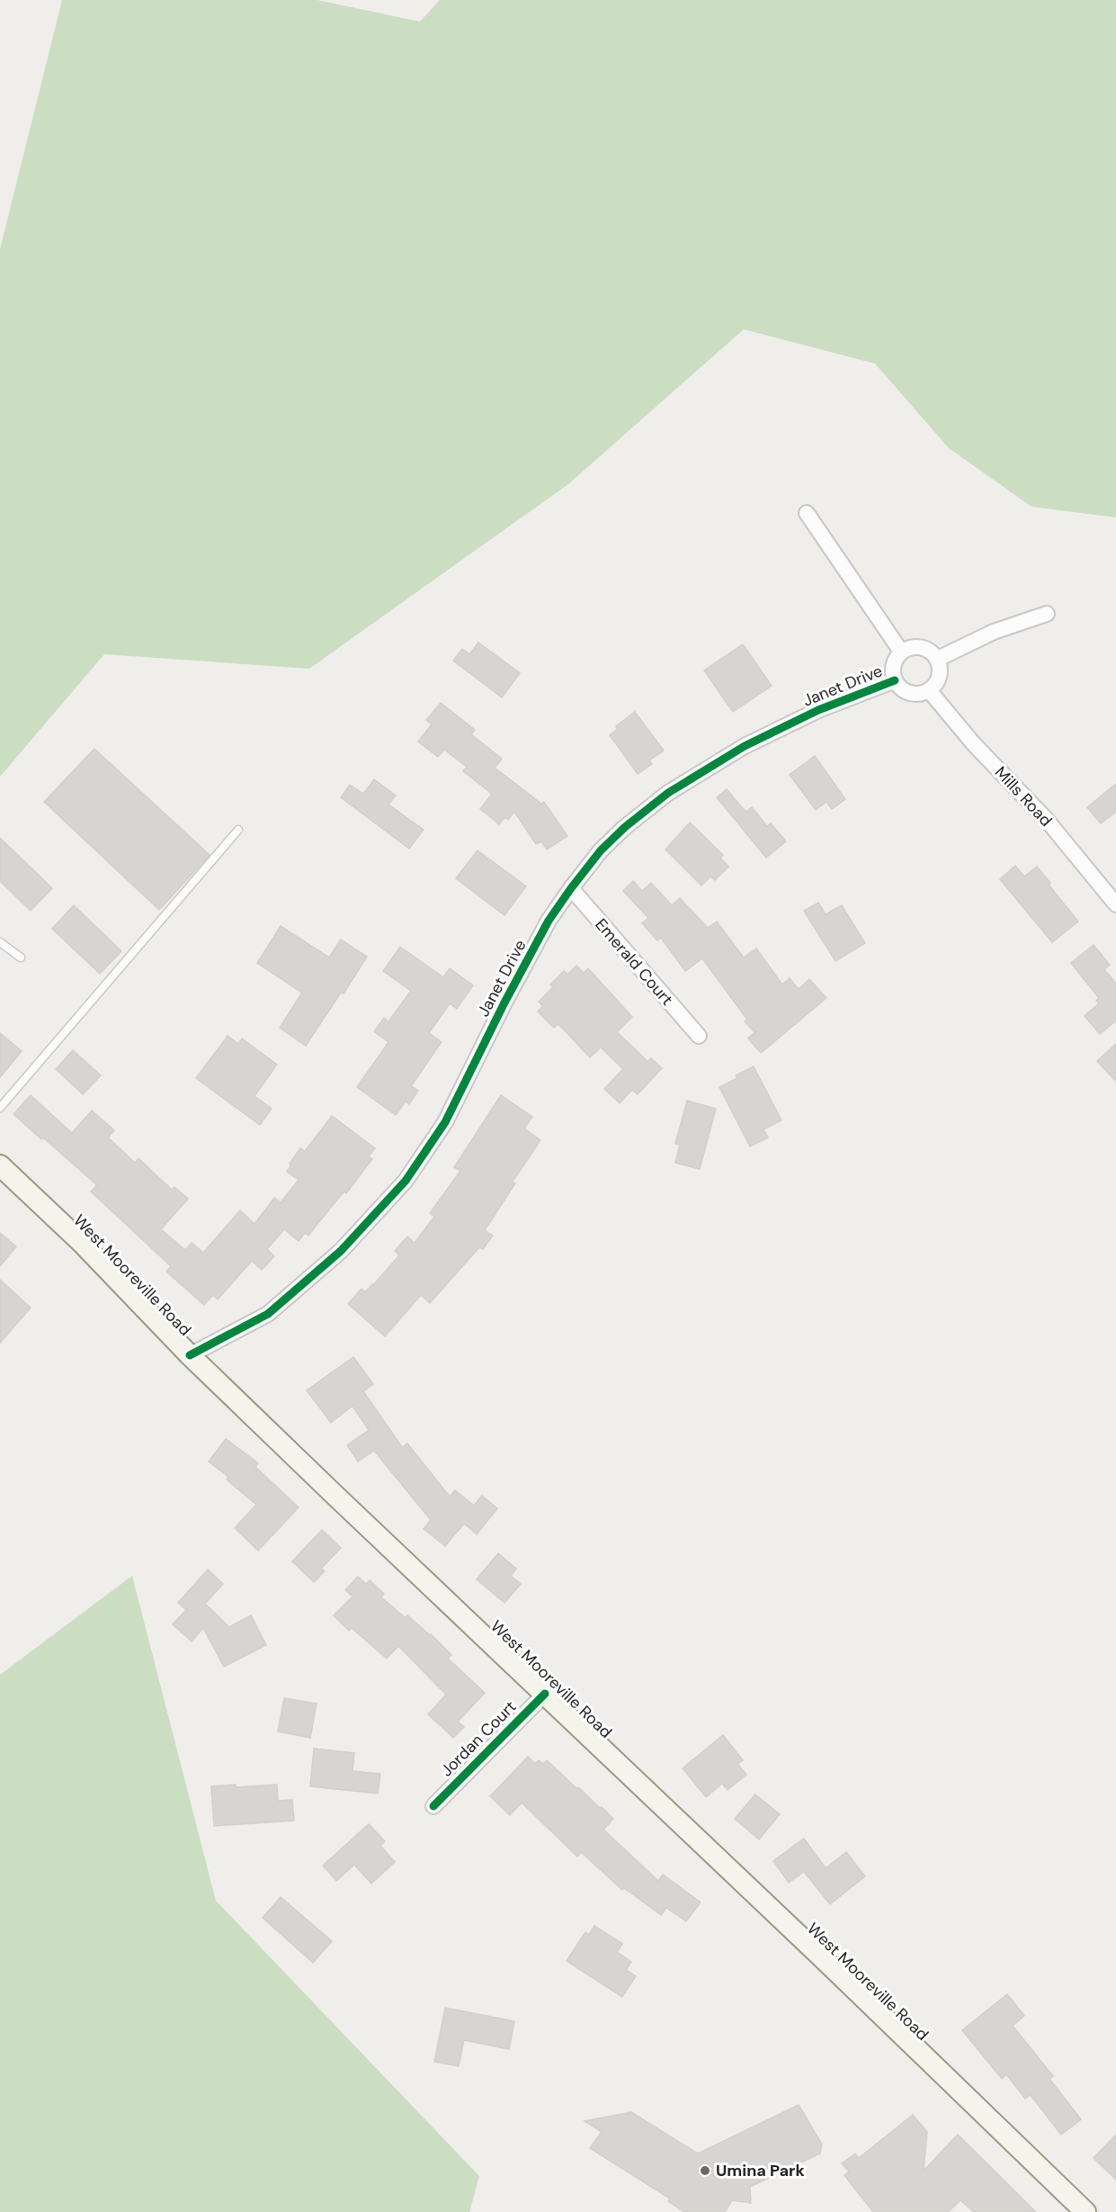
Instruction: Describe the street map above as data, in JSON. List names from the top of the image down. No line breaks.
{"streets":{"main road":["West Mooreville Road"],"street":["Janet Drive","Mills Road","Emerald Court","Jordan Court"]},"crossings":[["Janet Drive","Mills Road"],["Janet Drive","Emerald Court"],["Janet Drive","West Mooreville Road"],["West Mooreville Road","Jordan Court"]],"places":["Umina Park"]}
